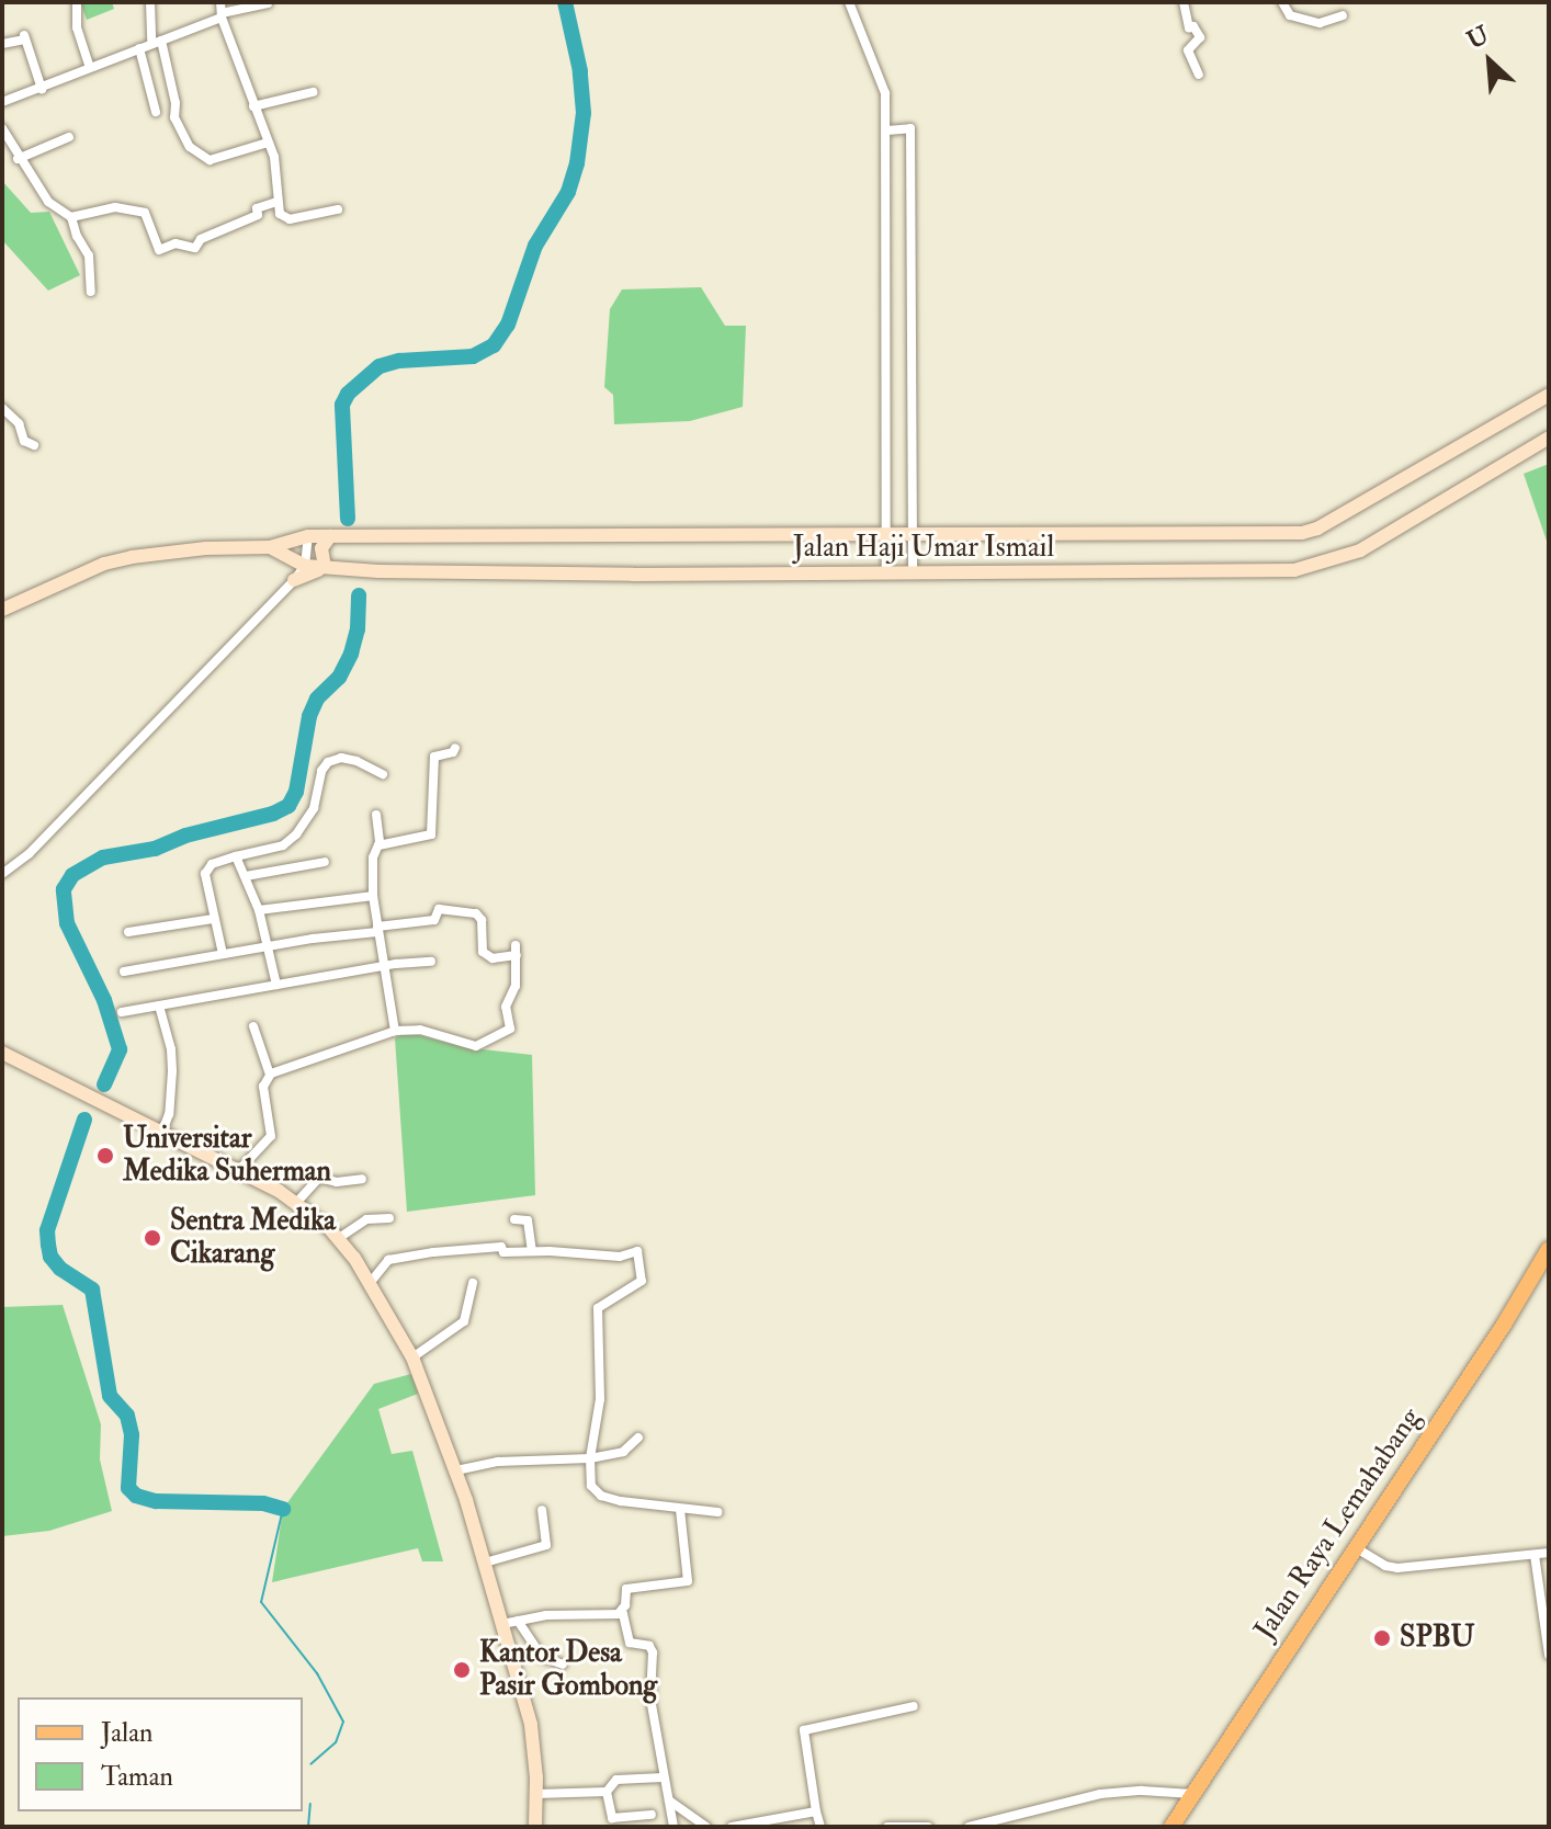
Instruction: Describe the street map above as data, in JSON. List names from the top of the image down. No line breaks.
{"streets":{"main road":["Jalan Haji Umar Ismail","Jalan Raya Lemahabang"]},"places":["Universitar Medika Suherman","Sentra Medika Cikarang","SPBU","Kantor Desa Pasir Gombong"],"legend":["Jalan","Taman"],"north":"top left"}
